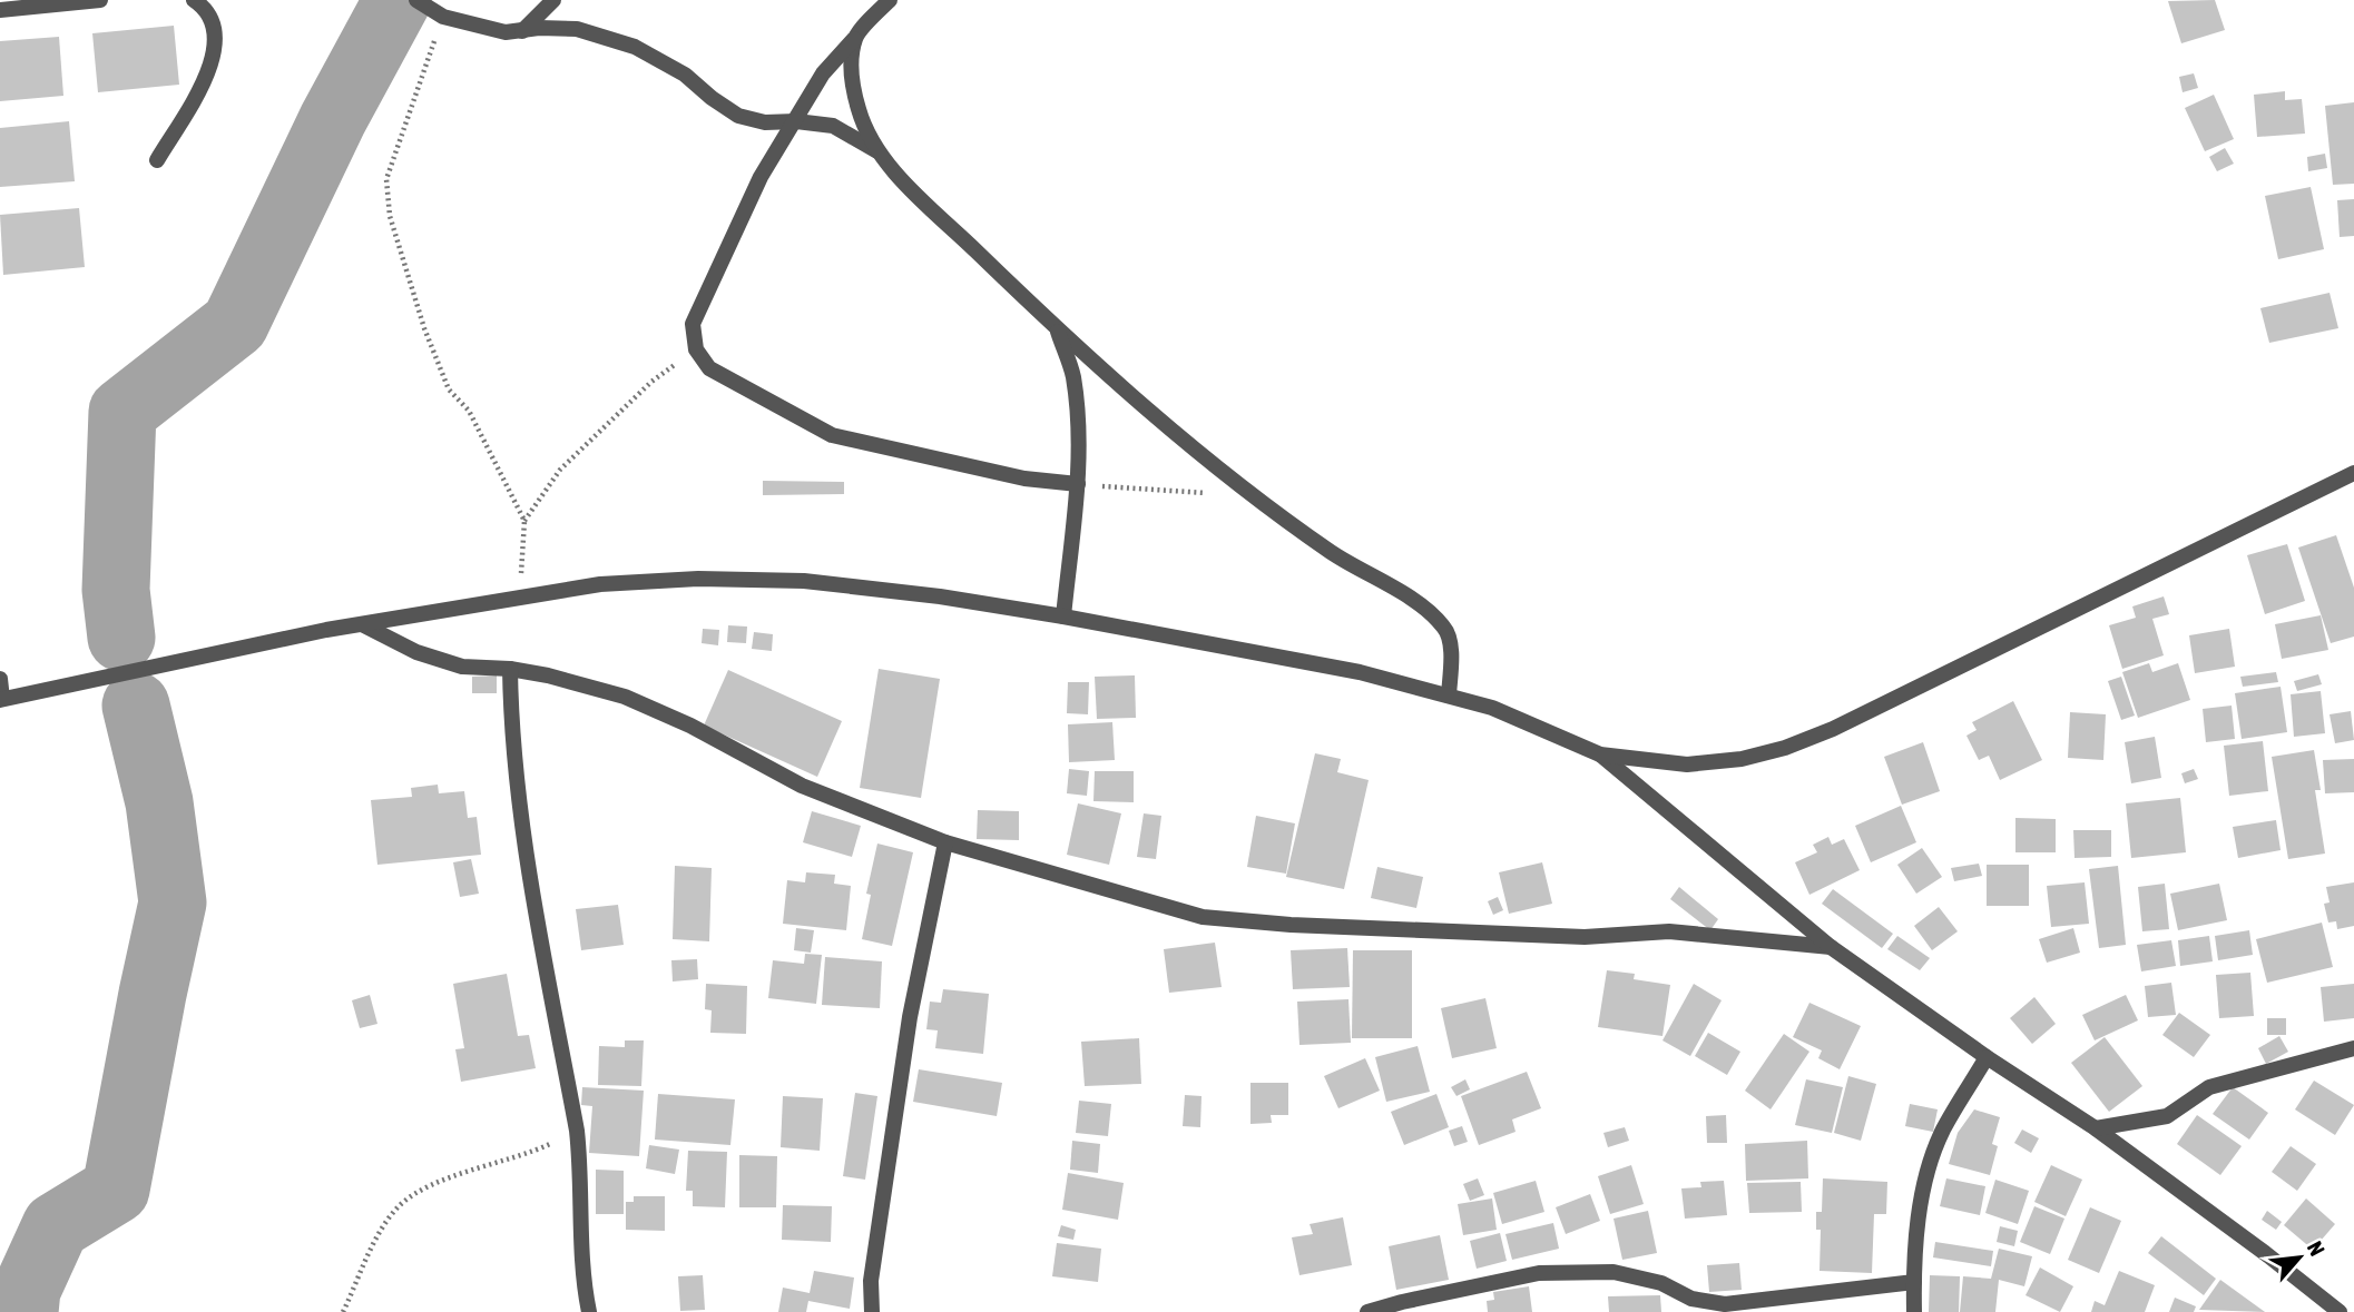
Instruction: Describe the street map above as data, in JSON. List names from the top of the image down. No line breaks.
{"north":"top right"}
